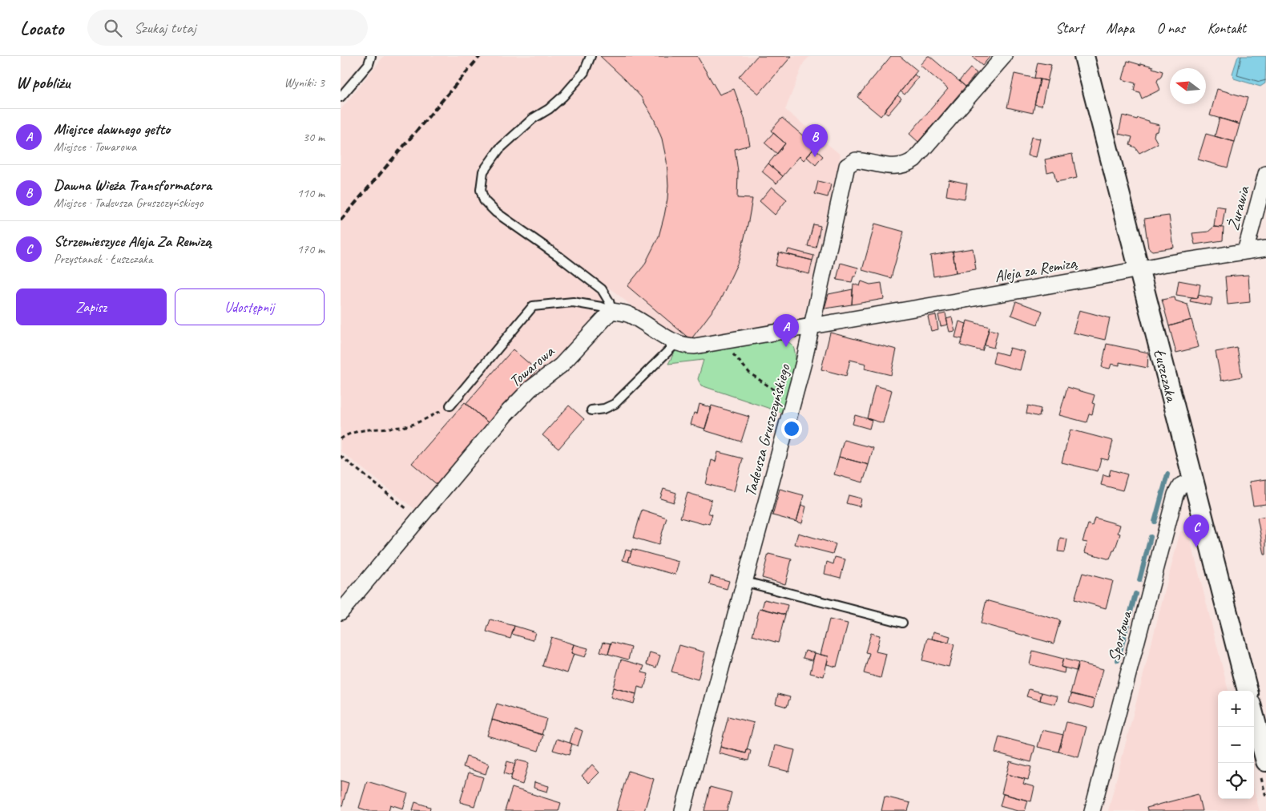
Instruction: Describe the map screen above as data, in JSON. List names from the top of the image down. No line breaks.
{"streets":{"street":["Żurawia","Aleja za Remizą","Towarowa","Łuszczaka","Tadeusza Gruszczyńskiego","Sportowa"]},"crossings":[["Żurawia","Aleja za Remizą"],["Aleja za Remizą","Łuszczaka"],["Aleja za Remizą","Tadeusza Gruszczyńskiego"],["Łuszczaka","Sportowa"]],"north":"left","page":{"header":"Locato","search":"Szukaj tutaj","nav":["Start","Mapa","O nas","Kontakt"],"heading":["W pobliżu","Wyniki: 3"],"list":[{"mark":"A","name":"Miejsce dawnego getto","note":"Miejsce · Towarowa","value":"30 m"},{"mark":"B","name":"Dawna Wieża Transformatora","note":"Miejsce · Tadeusza Gruszczyńskiego","value":"110 m"},{"mark":"C","name":"Strzemieszyce Aleja Za Remizą","note":"Przystanek · Łuszczaka","value":"170 m"}],"pins":["B","A","C"],"buttons":["Zapisz","Udostępnij"],"map_buttons":["+","−"]}}
